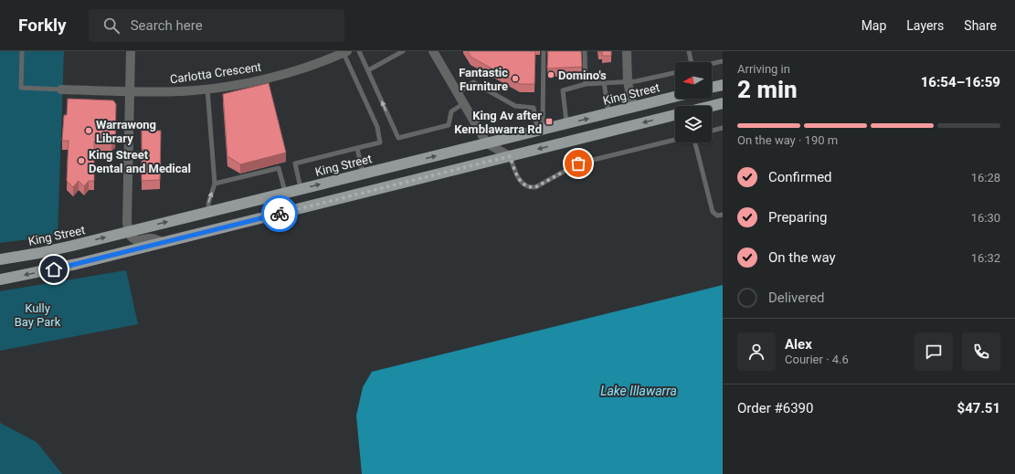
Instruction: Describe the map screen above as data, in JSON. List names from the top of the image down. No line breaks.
{"streets":{"main road":["King Street"],"street":["Carlotta Crescent"]},"water":["Lake Illawarra"],"parks":["Kully Bay Park"],"places":{"other":["Domino's","Fantastic Furniture","Warrawong Library","King Street Dental and Medical"],"transit":["King Av after Kemblawarra Rd"]},"north":"left","page":{"header":"Forkly","search":"Search here","nav":["Map","Layers","Share"],"heading":["2 min","Arriving in","16:54–16:59"],"panel":["Alex","Courier · 4.6","Order #6390","$47.51"],"bar":"On the way · 190 m","list":[["Confirmed","16:28"],["Preparing","16:30"],["On the way","16:32"],"Delivered"]}}
